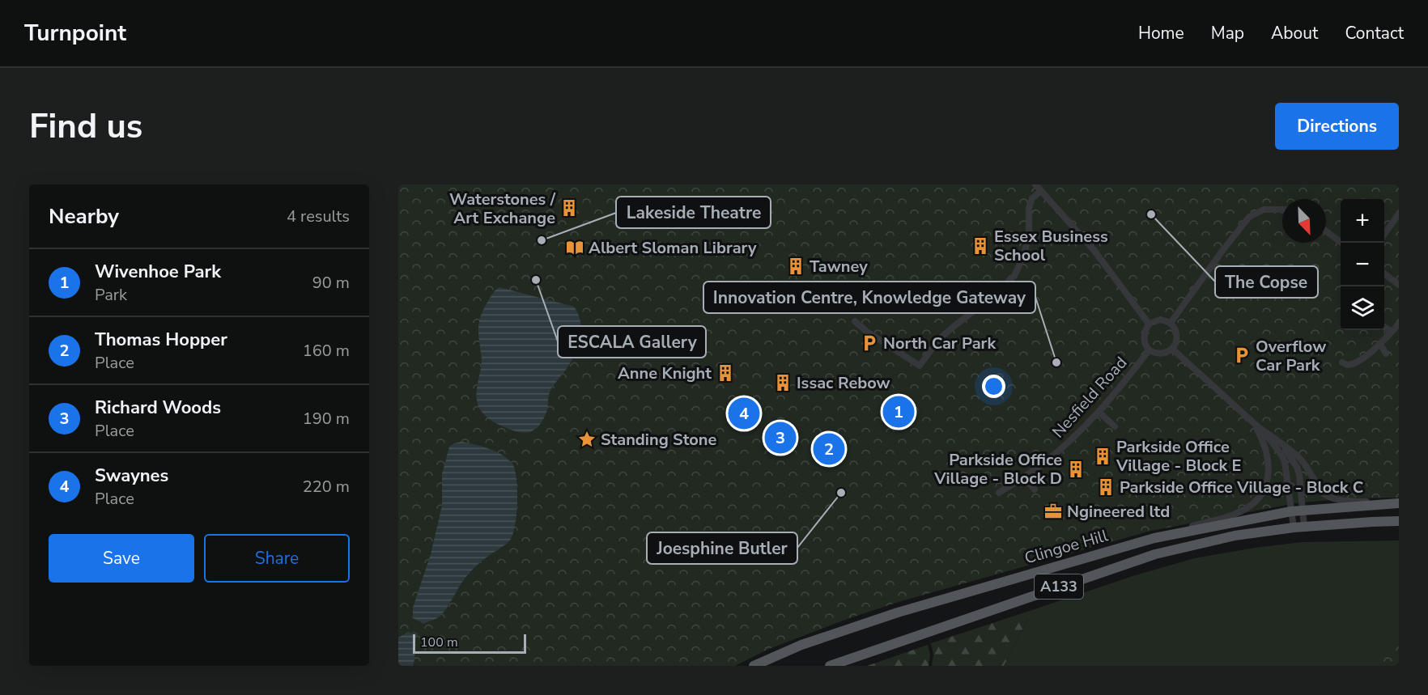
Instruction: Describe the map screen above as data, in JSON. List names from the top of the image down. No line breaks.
{"streets":{"main road":["Clingoe Hill","A133"],"street":["Nesfield Road"]},"places":{"building":["Waterstones / Art Exchange","Essex Business School","Tawney","Anne Knight","Issac Rebow","Parkside Office Village - Block E","Parkside Office Village - Block D","Parkside Office Village - Block C"],"other":["The Copse","Lakeside Theatre","ESCALA Gallery","Innovation Centre, Knowledge Gateway","Joesphine Butler"],"library":["Albert Sloman Library"],"parking":["North Car Park","Overflow Car Park"],"place":["Standing Stone"],"office":["Ngineered ltd"]},"scale_bar":"100 m","north":"bottom right","page":{"header":"Turnpoint","nav":["Home","Map","About","Contact"],"buttons":["Directions",["Save","Share"]],"title":"Find us","heading":["Nearby","4 results"],"map_buttons":["+","−"],"list":[{"mark":"1","name":"Wivenhoe Park","note":"Park","value":"90 m"},{"mark":"2","name":"Thomas Hopper","note":"Place","value":"160 m"},{"mark":"3","name":"Richard Woods","note":"Place","value":"190 m"},{"mark":"4","name":"Swaynes","note":"Place","value":"220 m"}],"pins":["1","4","3","2"],"scale":"100 m"}}
